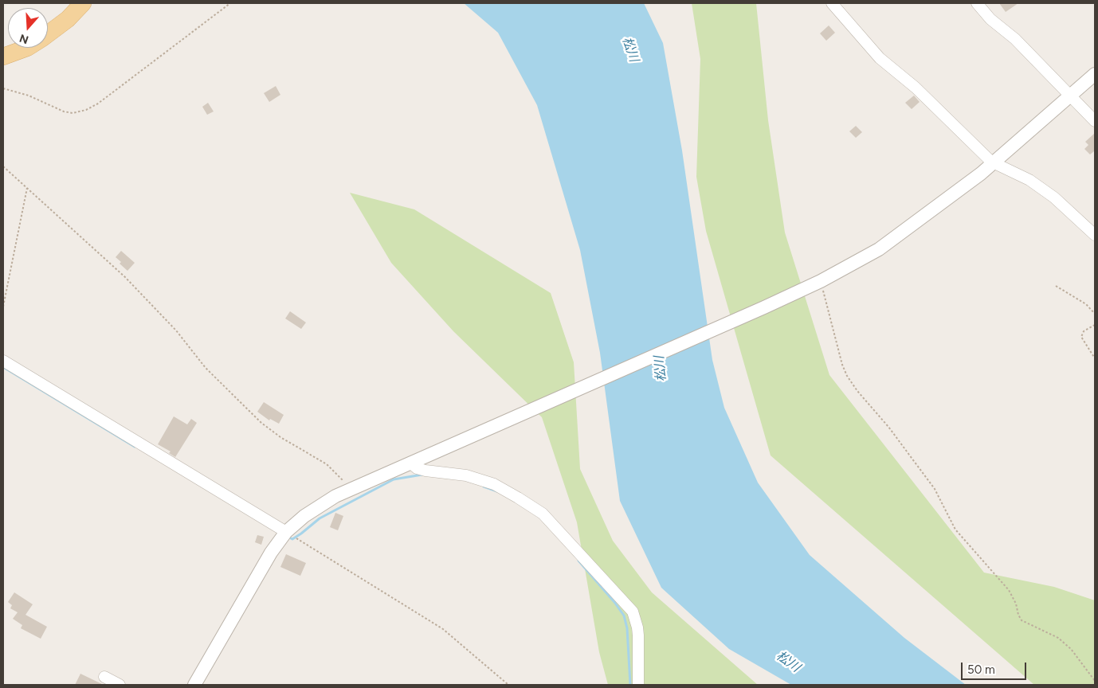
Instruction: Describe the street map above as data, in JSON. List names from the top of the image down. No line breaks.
{"water":["松川"],"scale_bar":"50 m","north":"bottom"}
